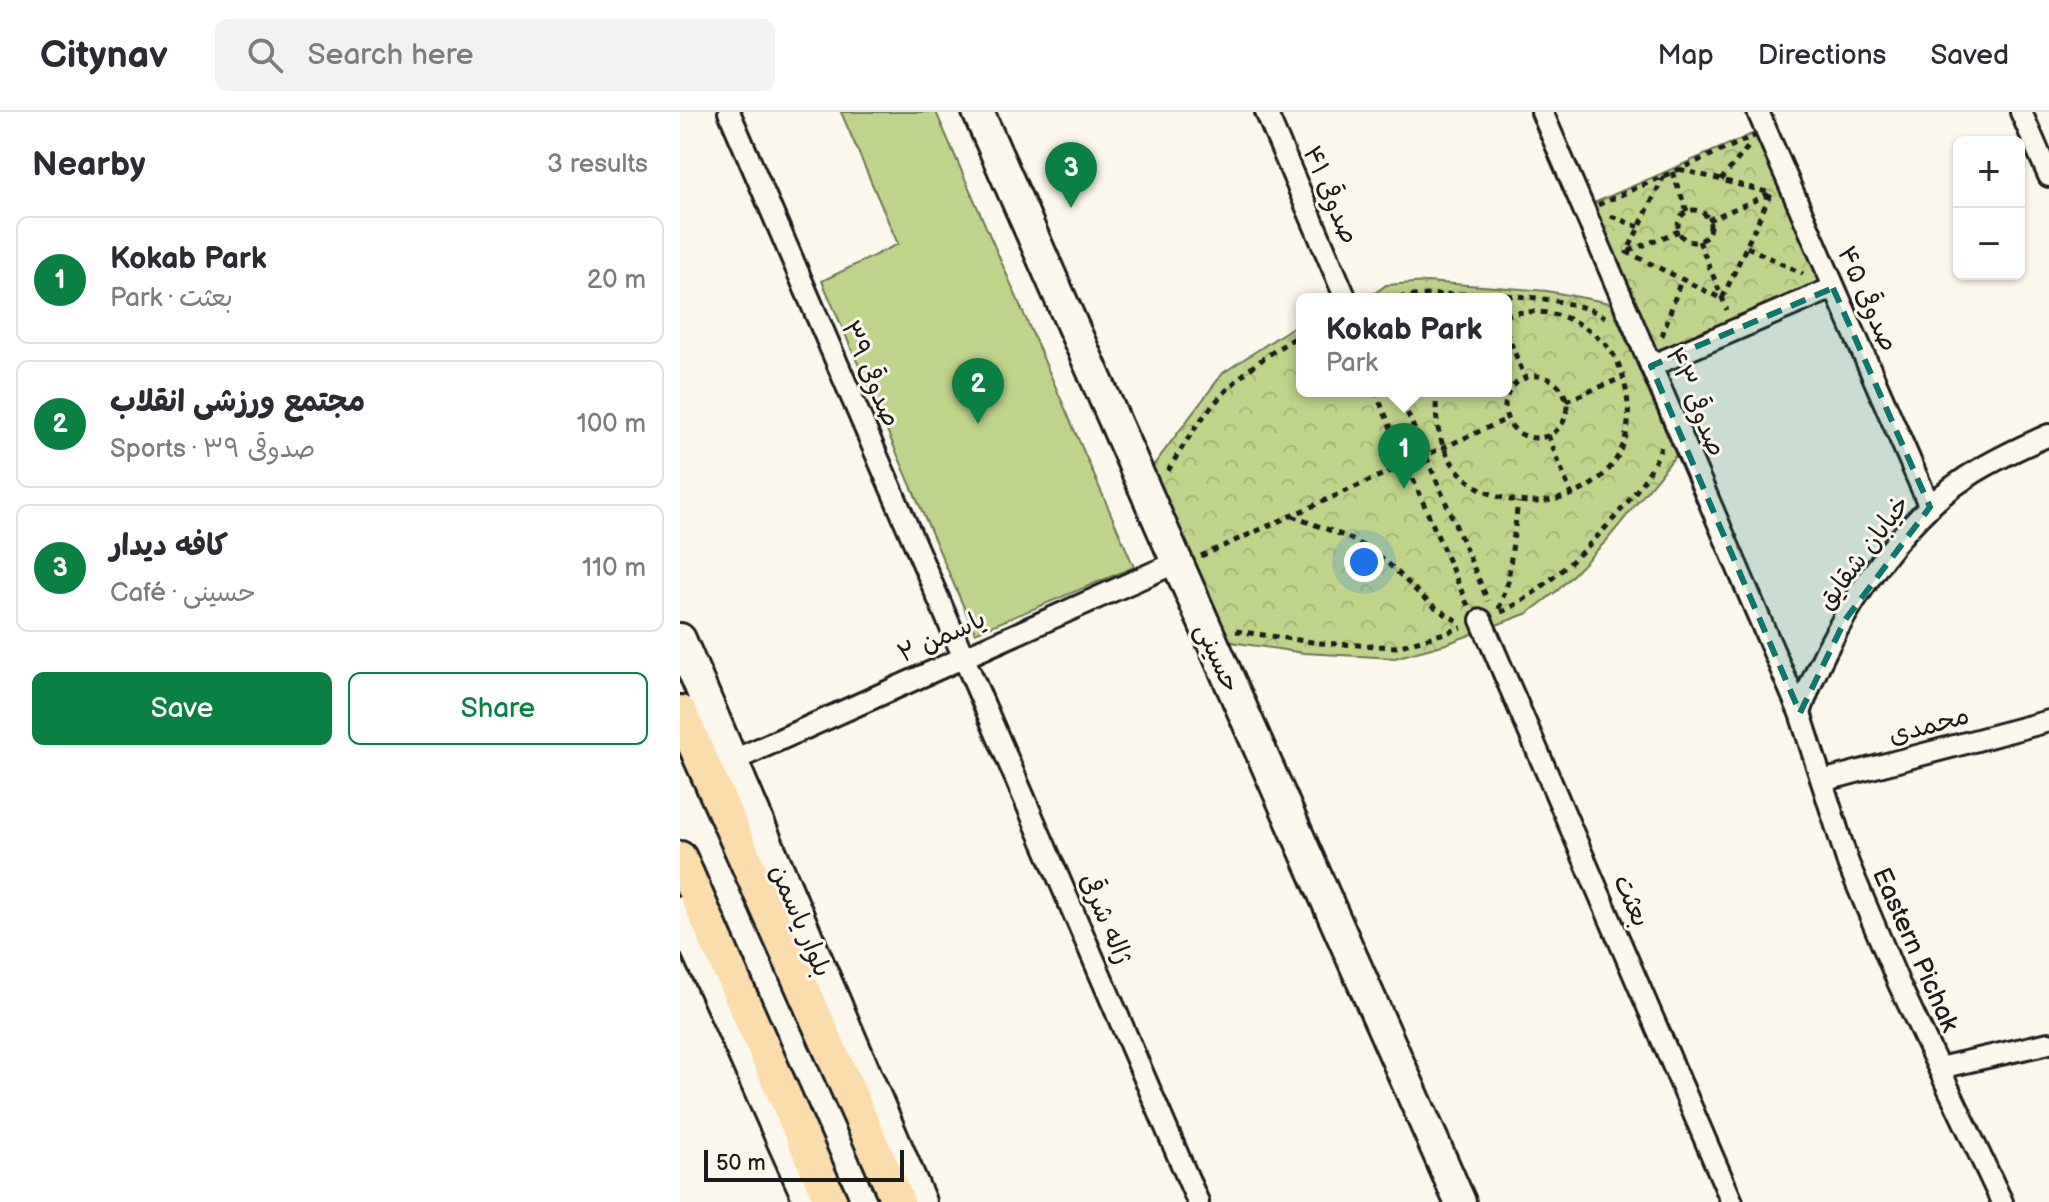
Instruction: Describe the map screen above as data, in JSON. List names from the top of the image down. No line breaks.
{"streets":{"street":["صدوقی ۴۱","صدوقی ۴۵","صدوقی ۳۹","صدوقی ۴۳","خیابان شقایق","یاسمن ۲","حسینی","محمدی","بعثت","ژاله شرقی","بلوار یاسمن","Eastern Pichak"]},"crossings":[["صدوقی ۴۵","خیابان شقایق"],["صدوقی ۳۹","یاسمن ۲"],["صدوقی ۳۹","ژاله شرقی"],["صدوقی ۴۳","خیابان شقایق"],["صدوقی ۴۳","Eastern Pichak"],["خیابان شقایق","Eastern Pichak"],["یاسمن ۲","حسینی"],["یاسمن ۲","ژاله شرقی"],["یاسمن ۲","بلوار یاسمن"],["محمدی","Eastern Pichak"]],"scale_bar":"50 m","page":{"header":"Citynav","search":"Search here","nav":["Map","Directions","Saved"],"heading":["Nearby","3 results"],"map_buttons":["+","−"],"pins":["3","2","1"],"list":[{"mark":"1","name":"Kokab Park","note":"Park · بعثت","value":"20 m"},{"mark":"2","name":"مجتمع ورزشی انقلاب","note":"Sports · صدوقی ۳۹","value":"100 m"},{"mark":"3","name":"کافه دیدار","note":"Café · حسینی","value":"110 m"}],"popup":["Kokab Park","Park"],"buttons":["Save","Share"],"scale":"50 m"}}
